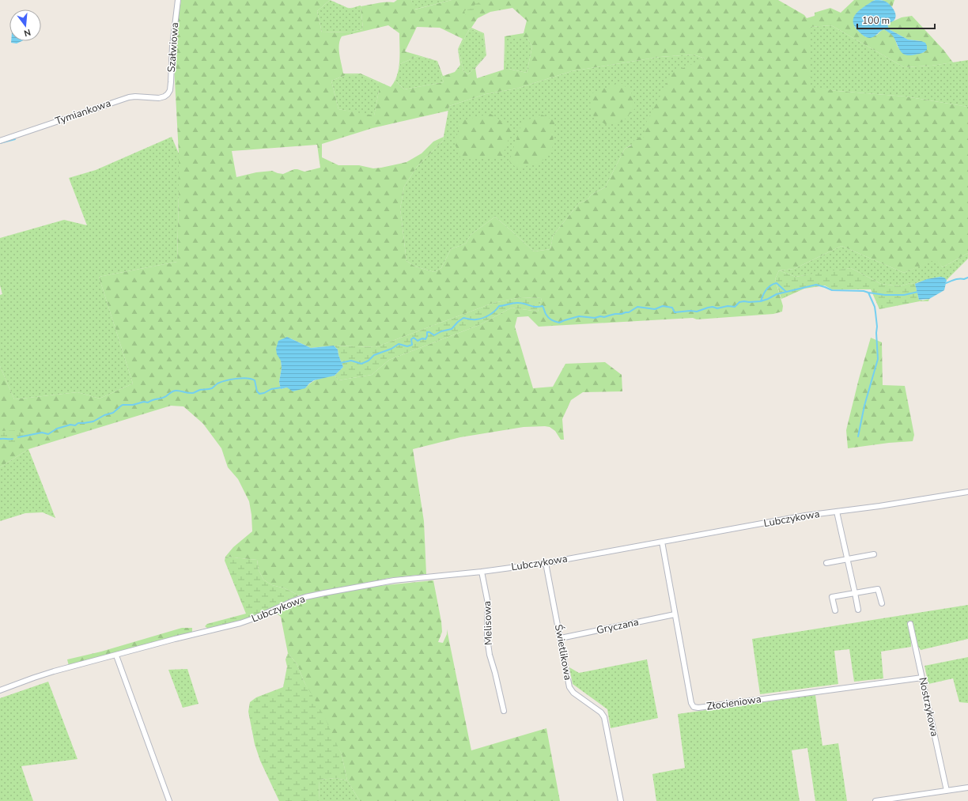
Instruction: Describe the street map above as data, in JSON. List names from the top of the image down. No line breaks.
{"streets":{"street":["Szałwiowa","Tymiankowa","Lubczykowa","Melisowa","Gryczana","Świetlikowa","Złocieniowa","Nostrzykowa"]},"crossings":[["Szałwiowa","Tymiankowa"],["Lubczykowa","Melisowa"],["Lubczykowa","Świetlikowa"],["Lubczykowa","Złocieniowa"],["Gryczana","Świetlikowa"],["Gryczana","Złocieniowa"],["Złocieniowa","Nostrzykowa"]],"scale_bar":"100 m","north":"bottom"}
